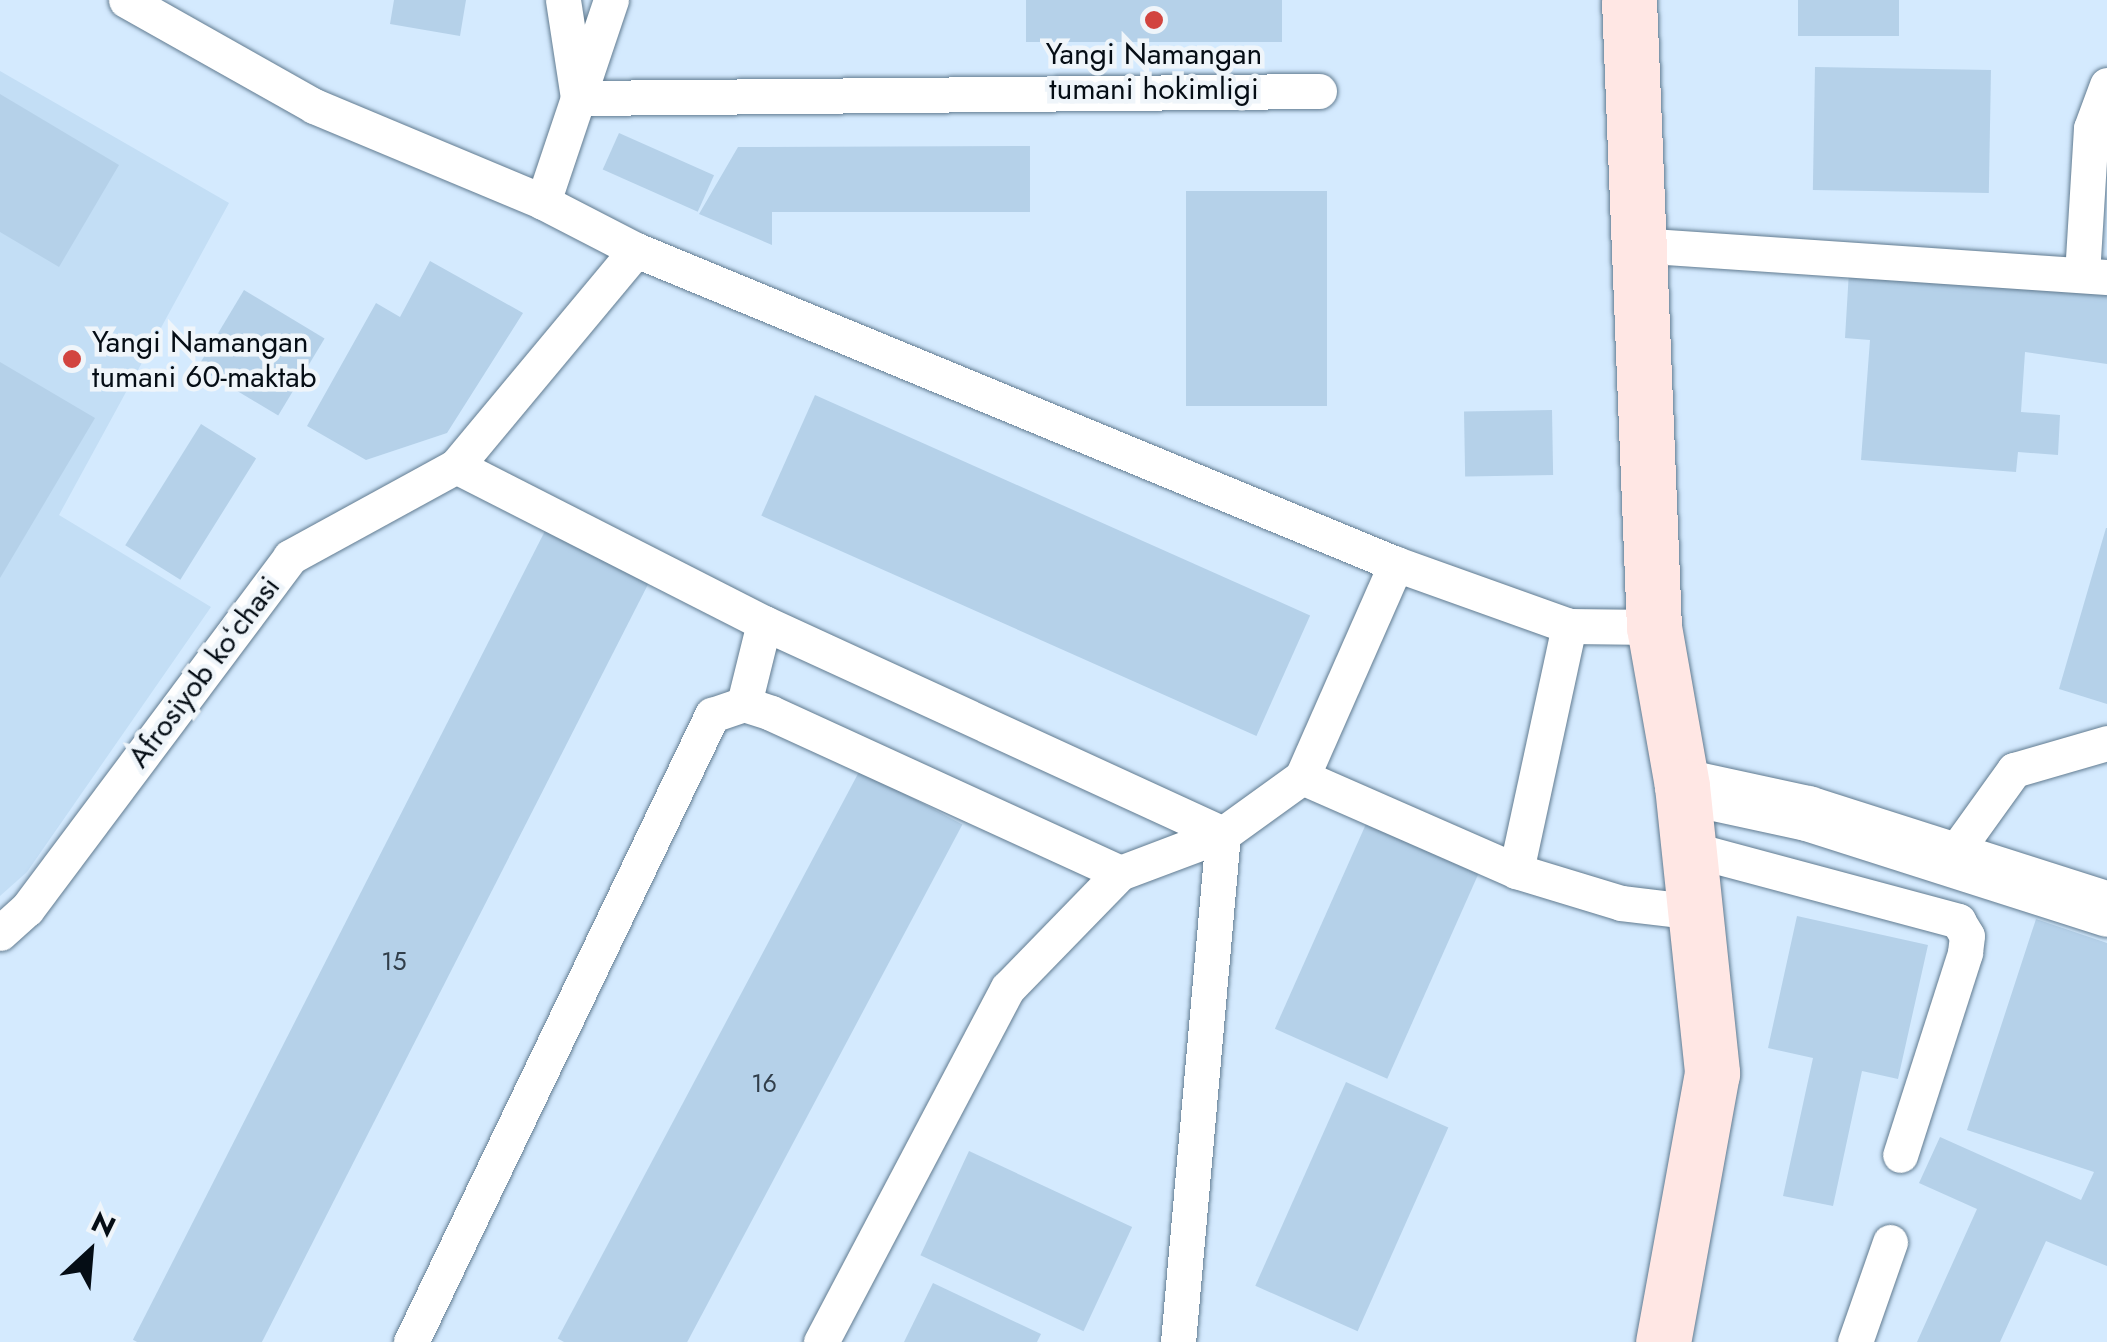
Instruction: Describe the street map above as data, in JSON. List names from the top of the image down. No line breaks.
{"streets":{"lane":["Afrosiyob koʻchasi"]},"places":["Yangi Namangan tumani hokimligi","Yangi Namangan tumani 60-maktab"],"house_numbers":["15","16"],"north":"top right"}
